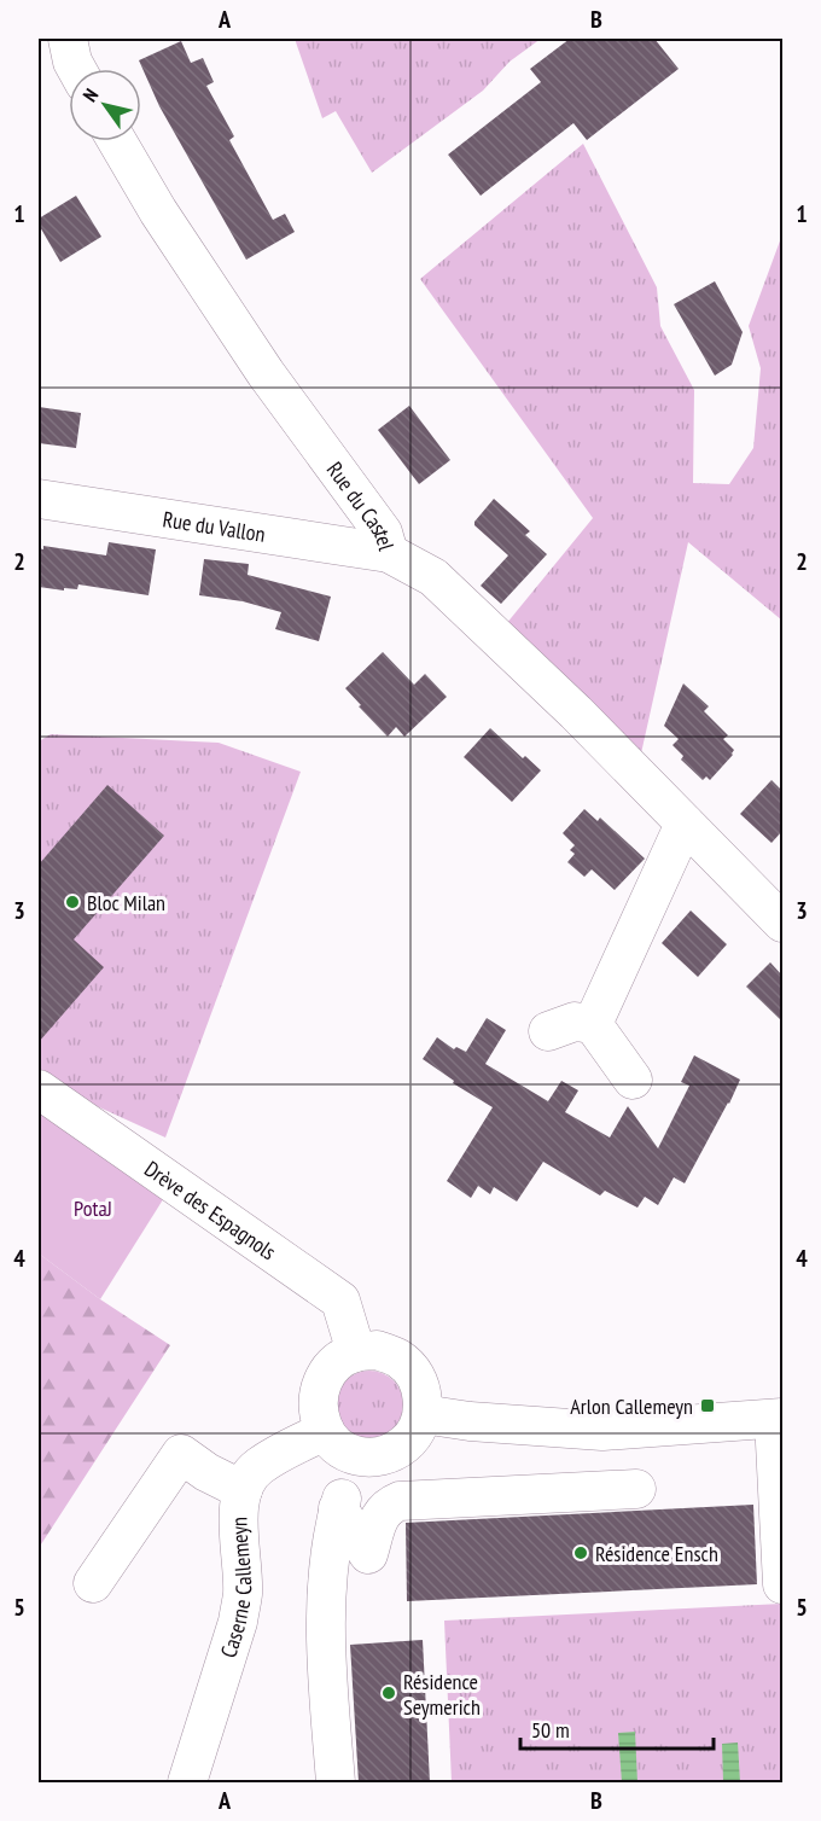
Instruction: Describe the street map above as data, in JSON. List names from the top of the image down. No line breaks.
{"streets":{"street":["Rue du Castel","Rue du Vallon","Drève des Espagnols","Caserne Callemeyn"]},"crossings":[["Rue du Castel","Rue du Vallon"],["Drève des Espagnols","Caserne Callemeyn"]],"parks":["PotaJ"],"places":{"other":["Bloc Milan","Résidence Ensch","Résidence Seymerich"],"transit":["Arlon Callemeyn"]},"scale_bar":"50 m","north":"top left","grid":{"columns":["A","B"],"rows":["1","2","3","4","5"]}}
